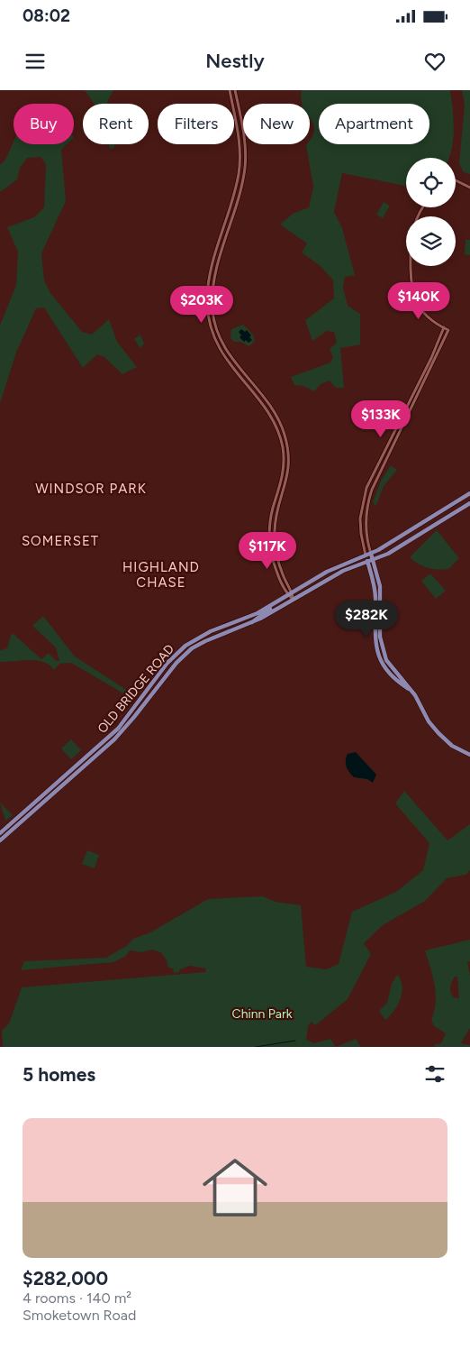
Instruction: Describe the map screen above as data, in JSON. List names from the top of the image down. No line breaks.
{"streets":{"main road":["OLD BRIDGE ROAD"]},"districts":["WINDSOR PARK","SOMERSET","HIGHLAND CHASE"],"parks":["Chinn Park"],"page":{"status":"08:02","header":"Nestly","chip":["Buy","Rent","Filters","New","Apartment"],"price":["$140K","$203K","$133K","$117K","$282K"],"heading":"5 homes","list":[{"name":"$282,000","note":"4 rooms · 140 m² · Smoketown Road"}]}}
